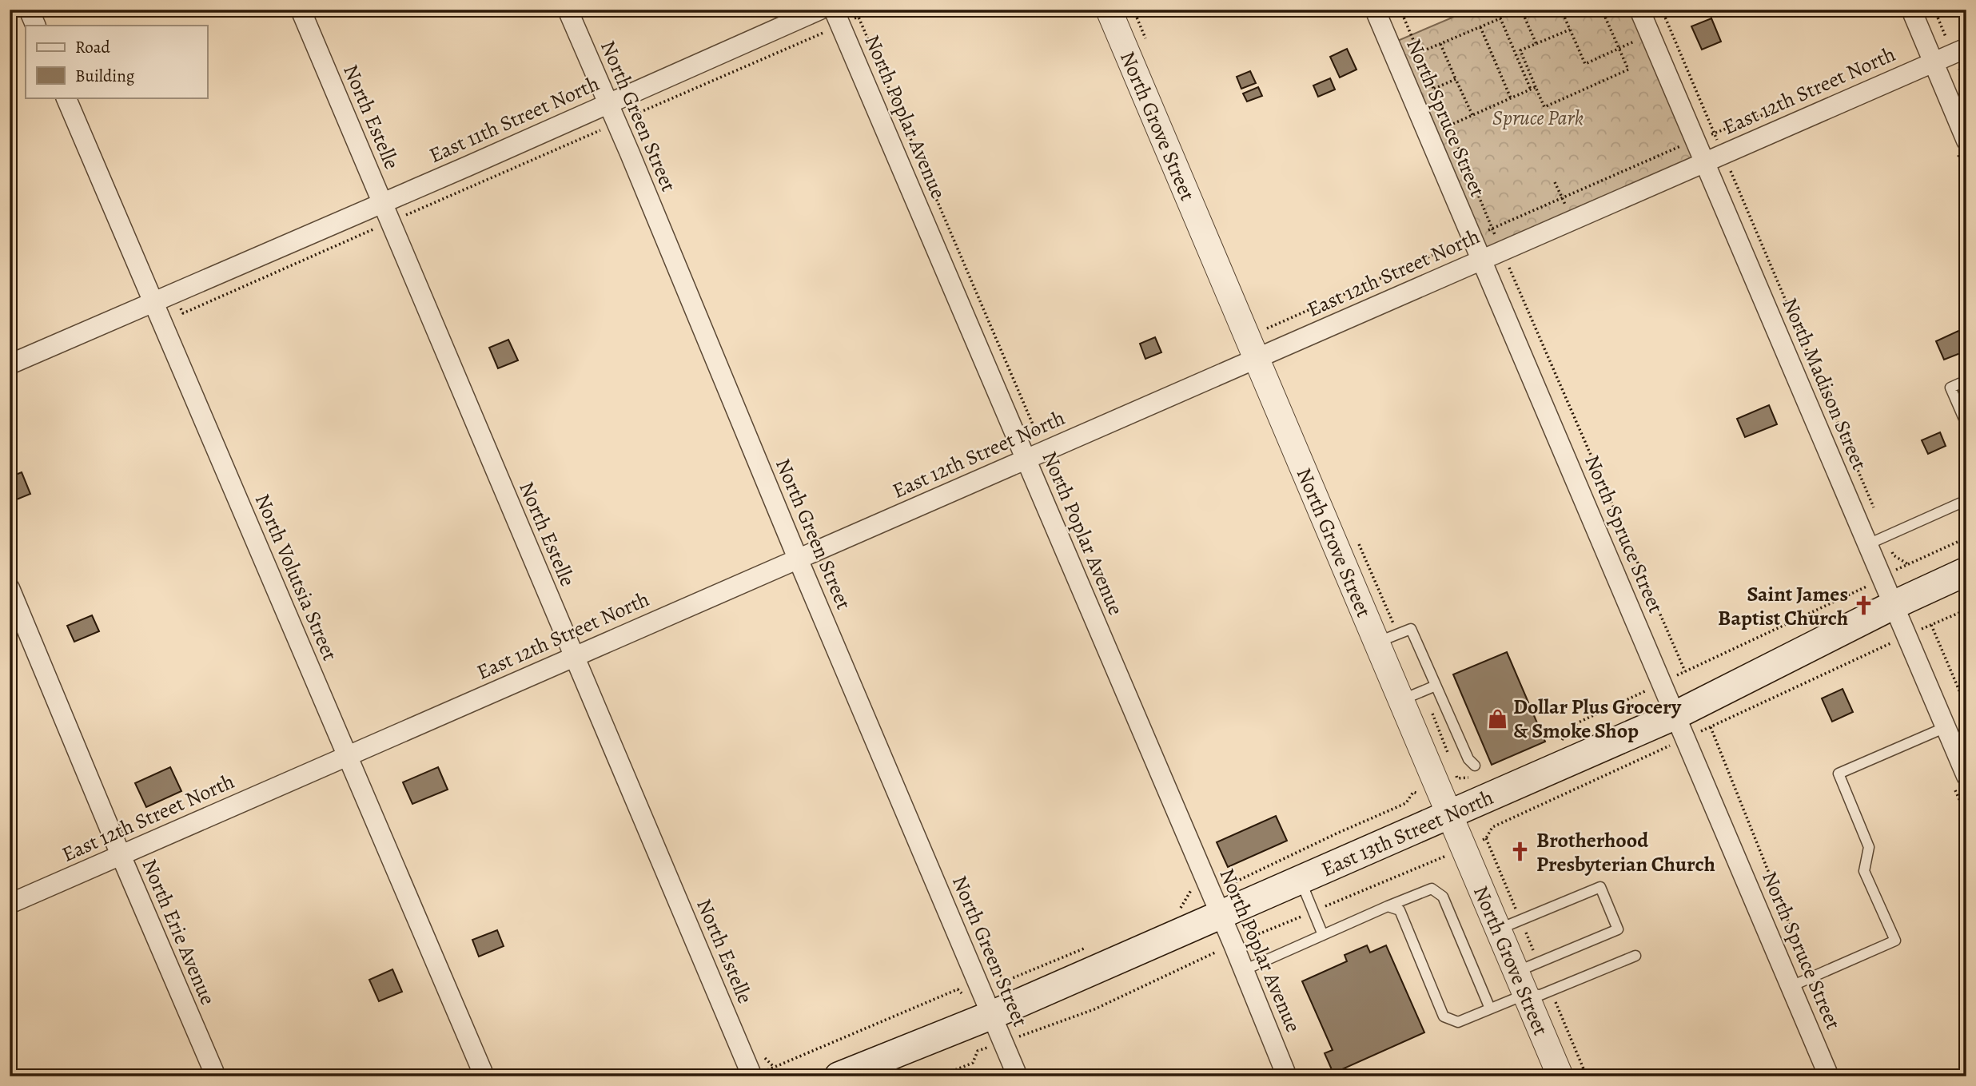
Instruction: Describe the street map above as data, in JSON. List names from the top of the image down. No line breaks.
{"streets":{"main road":["East 13th Street North"],"street":["East 12th Street North","North Green Street","North Estelle","North Poplar Avenue","North Spruce Street","East 11th Street North","North Grove Street","North Madison Street","North Volutsia Street","North Erie Avenue"]},"crossings":[["East 12th Street North","North Green Street"],["East 12th Street North","North Estelle"],["East 12th Street North","North Poplar Avenue"],["East 12th Street North","North Spruce Street"],["East 12th Street North","North Grove Street"],["East 12th Street North","North Madison Street"],["East 12th Street North","North Volutsia Street"],["East 12th Street North","North Erie Avenue"],["North Green Street","East 11th Street North"],["North Green Street","East 13th Street North"],["North Estelle","East 11th Street North"],["North Poplar Avenue","East 13th Street North"],["North Spruce Street","East 13th Street North"],["East 11th Street North","North Volutsia Street"],["North Grove Street","East 13th Street North"],["North Madison Street","East 13th Street North"]],"parks":["Spruce Park"],"places":{"church":["Saint James Baptist Church","Brotherhood Presbyterian Church"],"shop":["Dollar Plus Grocery & Smoke Shop"]},"legend":["Road","Building"]}
